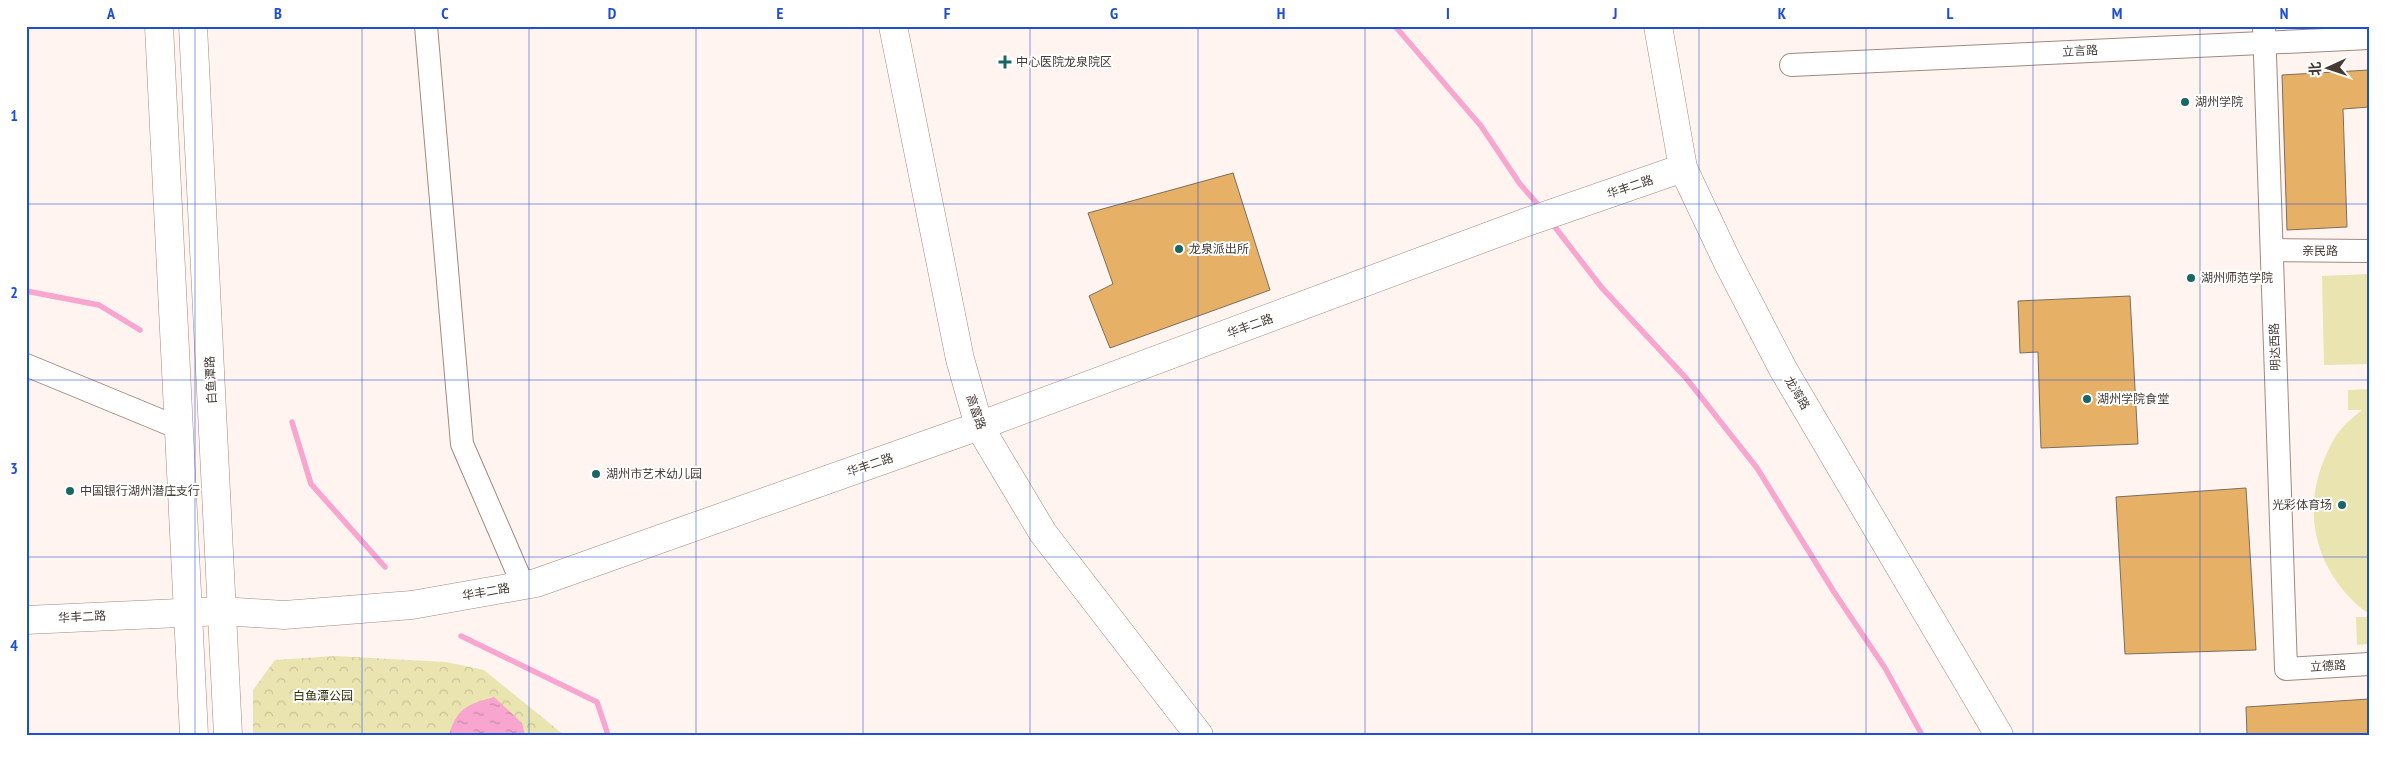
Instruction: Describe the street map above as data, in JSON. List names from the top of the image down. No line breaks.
{"streets":{"street":["立言路","华丰二路","亲民路","明达西路","白鱼潭路","龙湾路","高富路","立德路"]},"crossings":[["立言路","明达西路"],["华丰二路","白鱼潭路"],["华丰二路","龙湾路"],["华丰二路","高富路"],["亲民路","明达西路"],["明达西路","立德路"]],"parks":["白鱼潭公园"],"places":{"health":["中心医院龙泉院区"],"other":["湖州学院","龙泉派出所","湖州师范学院","湖州学院食堂","湖州市艺术幼儿园","中国银行湖州潜庄支行","光彩体育场"]},"north":"left","grid":{"columns":["A","B","C","D","E","F","G","H","I","J","K","L","M","N"],"rows":["1","2","3","4"]}}
